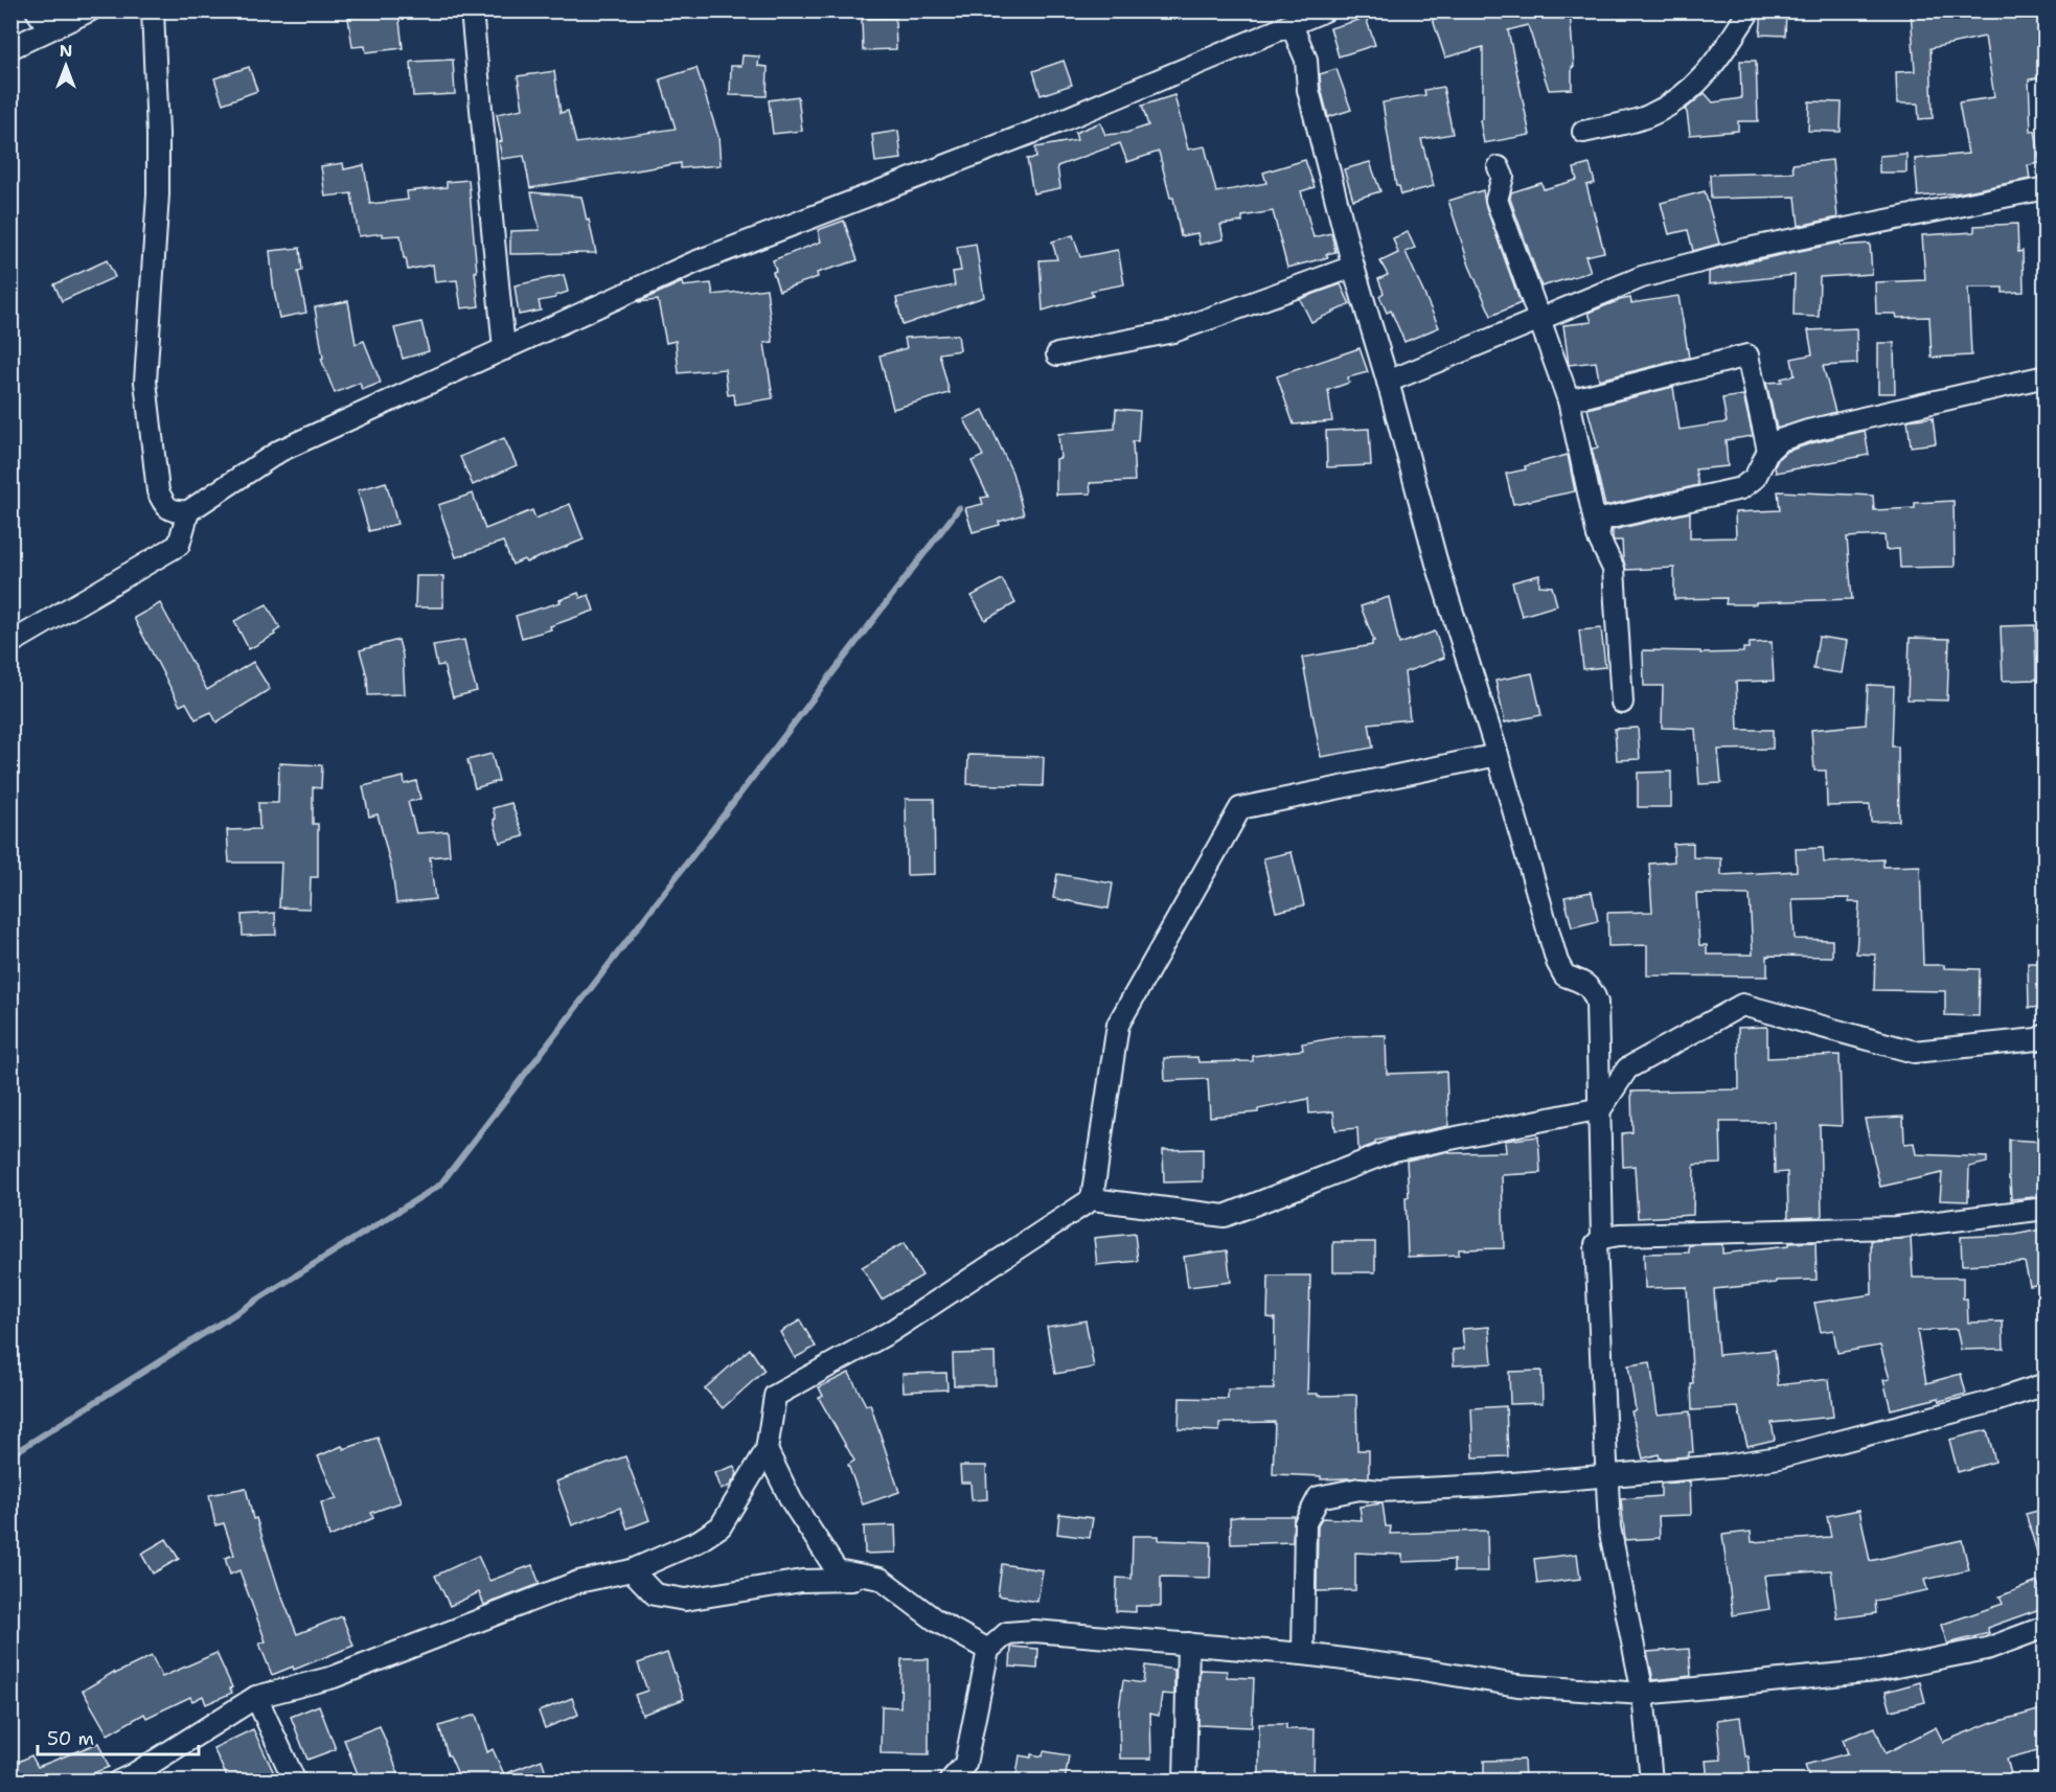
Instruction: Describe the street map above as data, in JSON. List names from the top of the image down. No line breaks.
{"scale_bar":"50 m","north":"top"}
